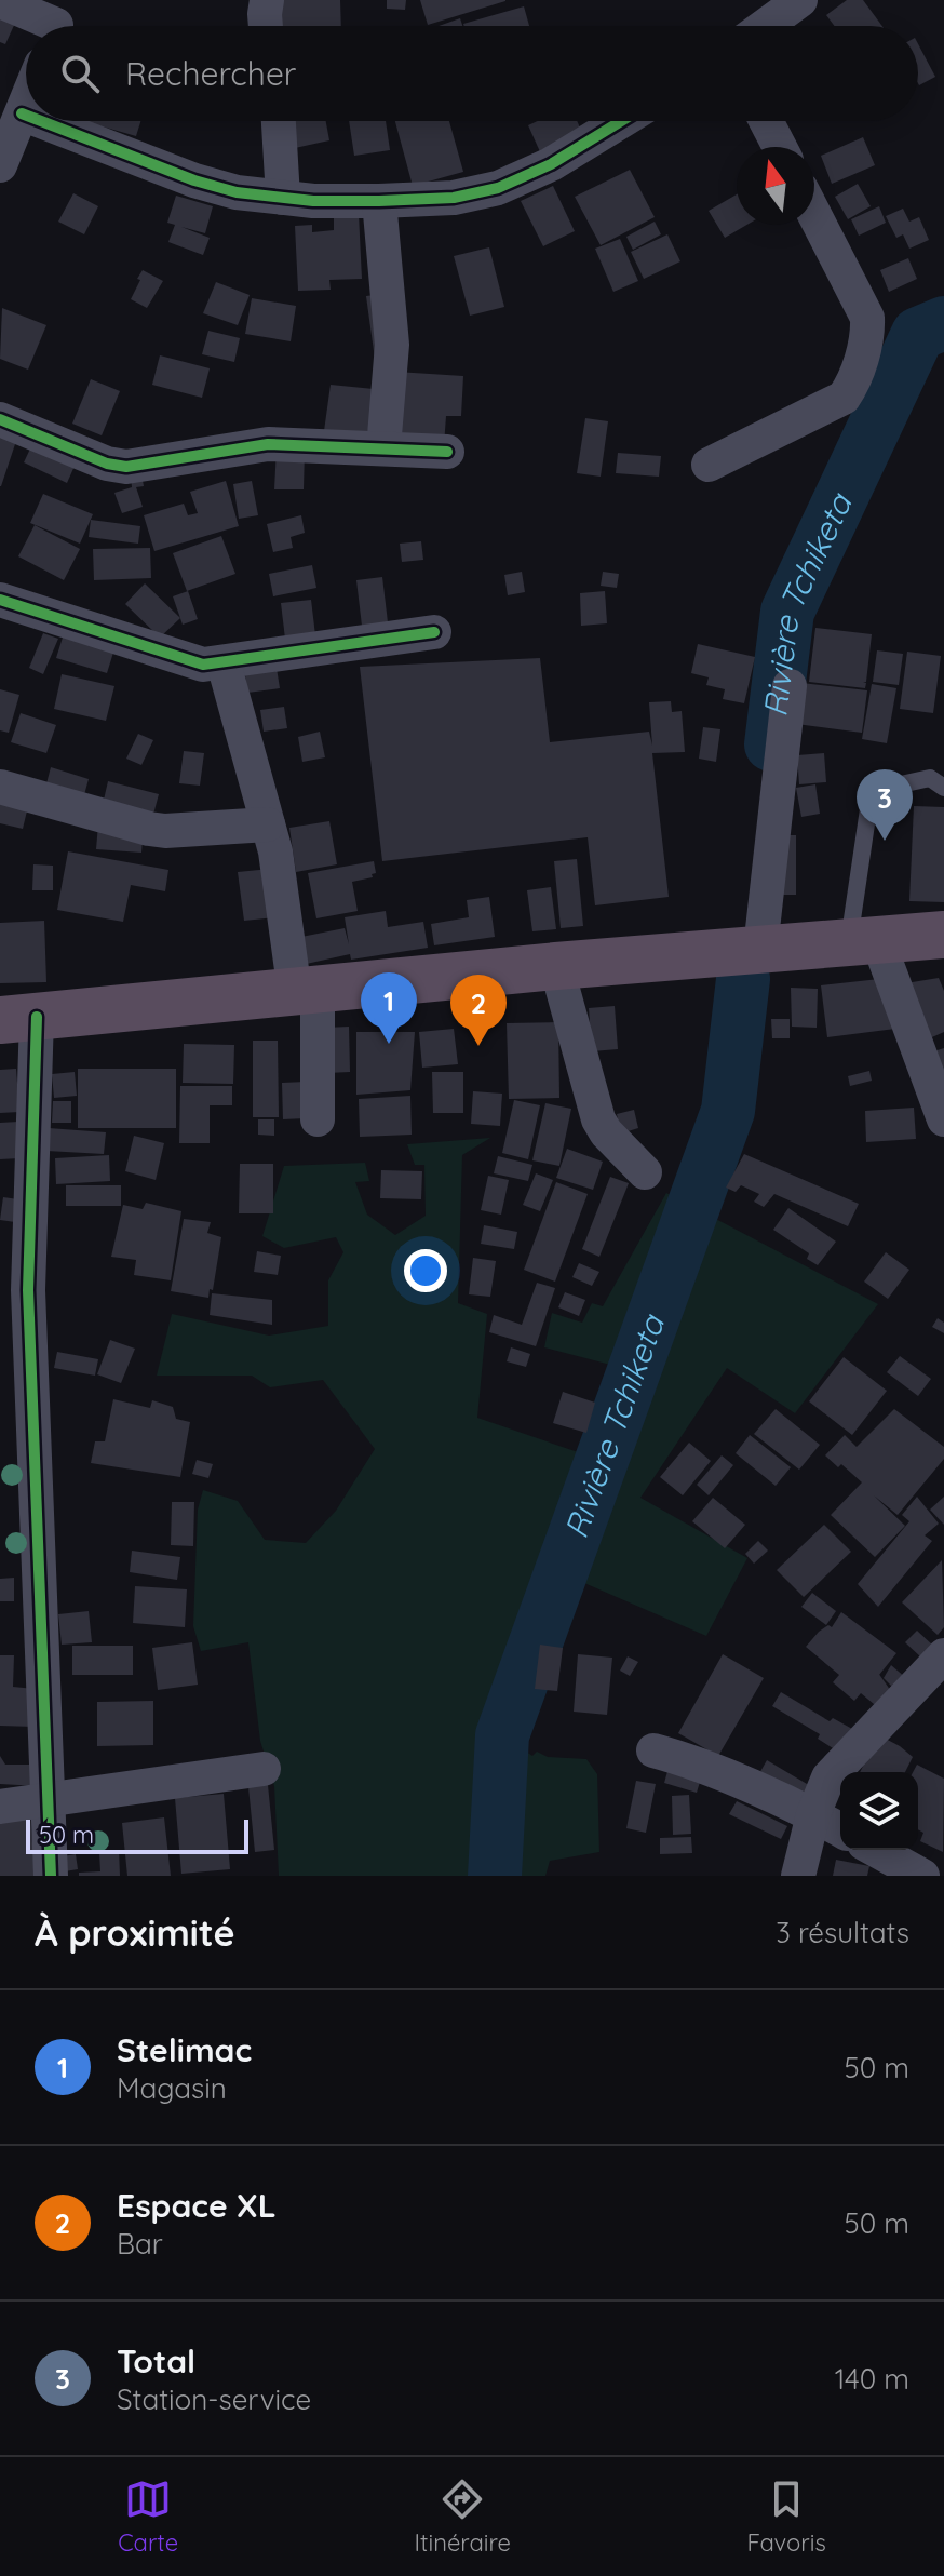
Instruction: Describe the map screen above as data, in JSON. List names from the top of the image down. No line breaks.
{"water":["Rivière Tchiketa"],"scale_bar":"50 m","north":"top","page":{"search":"Rechercher","pins":["3","1","2"],"scale":"50 m","heading":["À proximité","3 résultats"],"list":[{"mark":"1","name":"Stelimac","note":"Magasin","value":"50 m"},{"mark":"2","name":"Espace XL","note":"Bar","value":"50 m"},{"mark":"3","name":"Total","note":"Station-service","value":"140 m"}],"nav":["Carte","Itinéraire","Favoris"]}}
